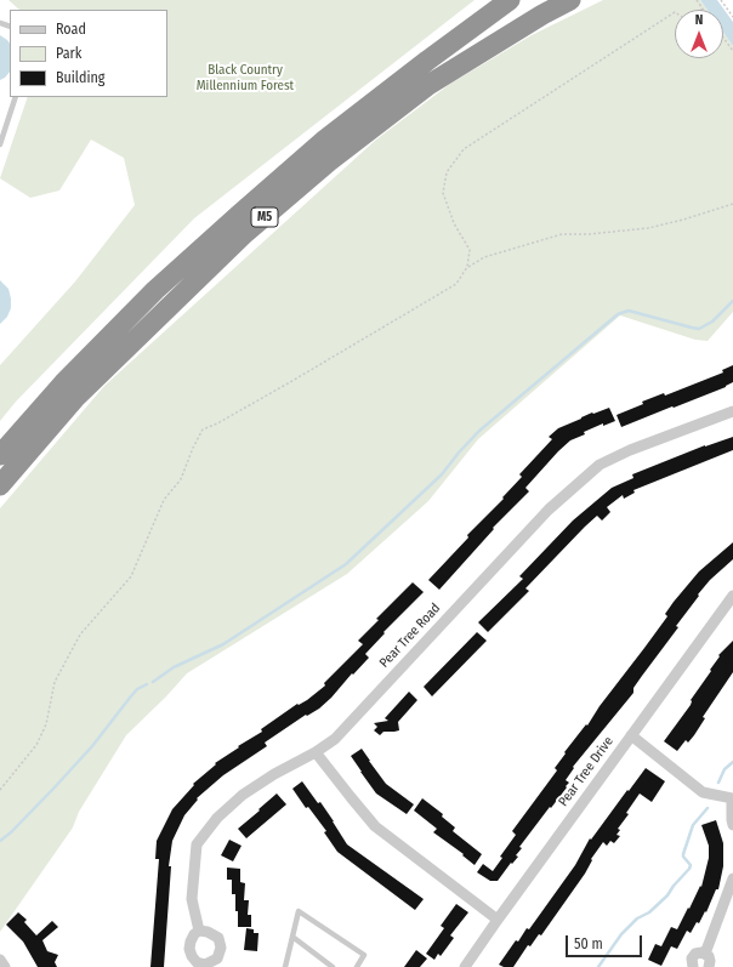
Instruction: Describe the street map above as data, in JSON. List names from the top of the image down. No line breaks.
{"streets":{"highway":["M5"],"street":["Pear Tree Road","Pear Tree Drive"]},"parks":["Black Country Millennium Forest"],"legend":["Road","Park","Building"],"scale_bar":"50 m","north":"top"}
